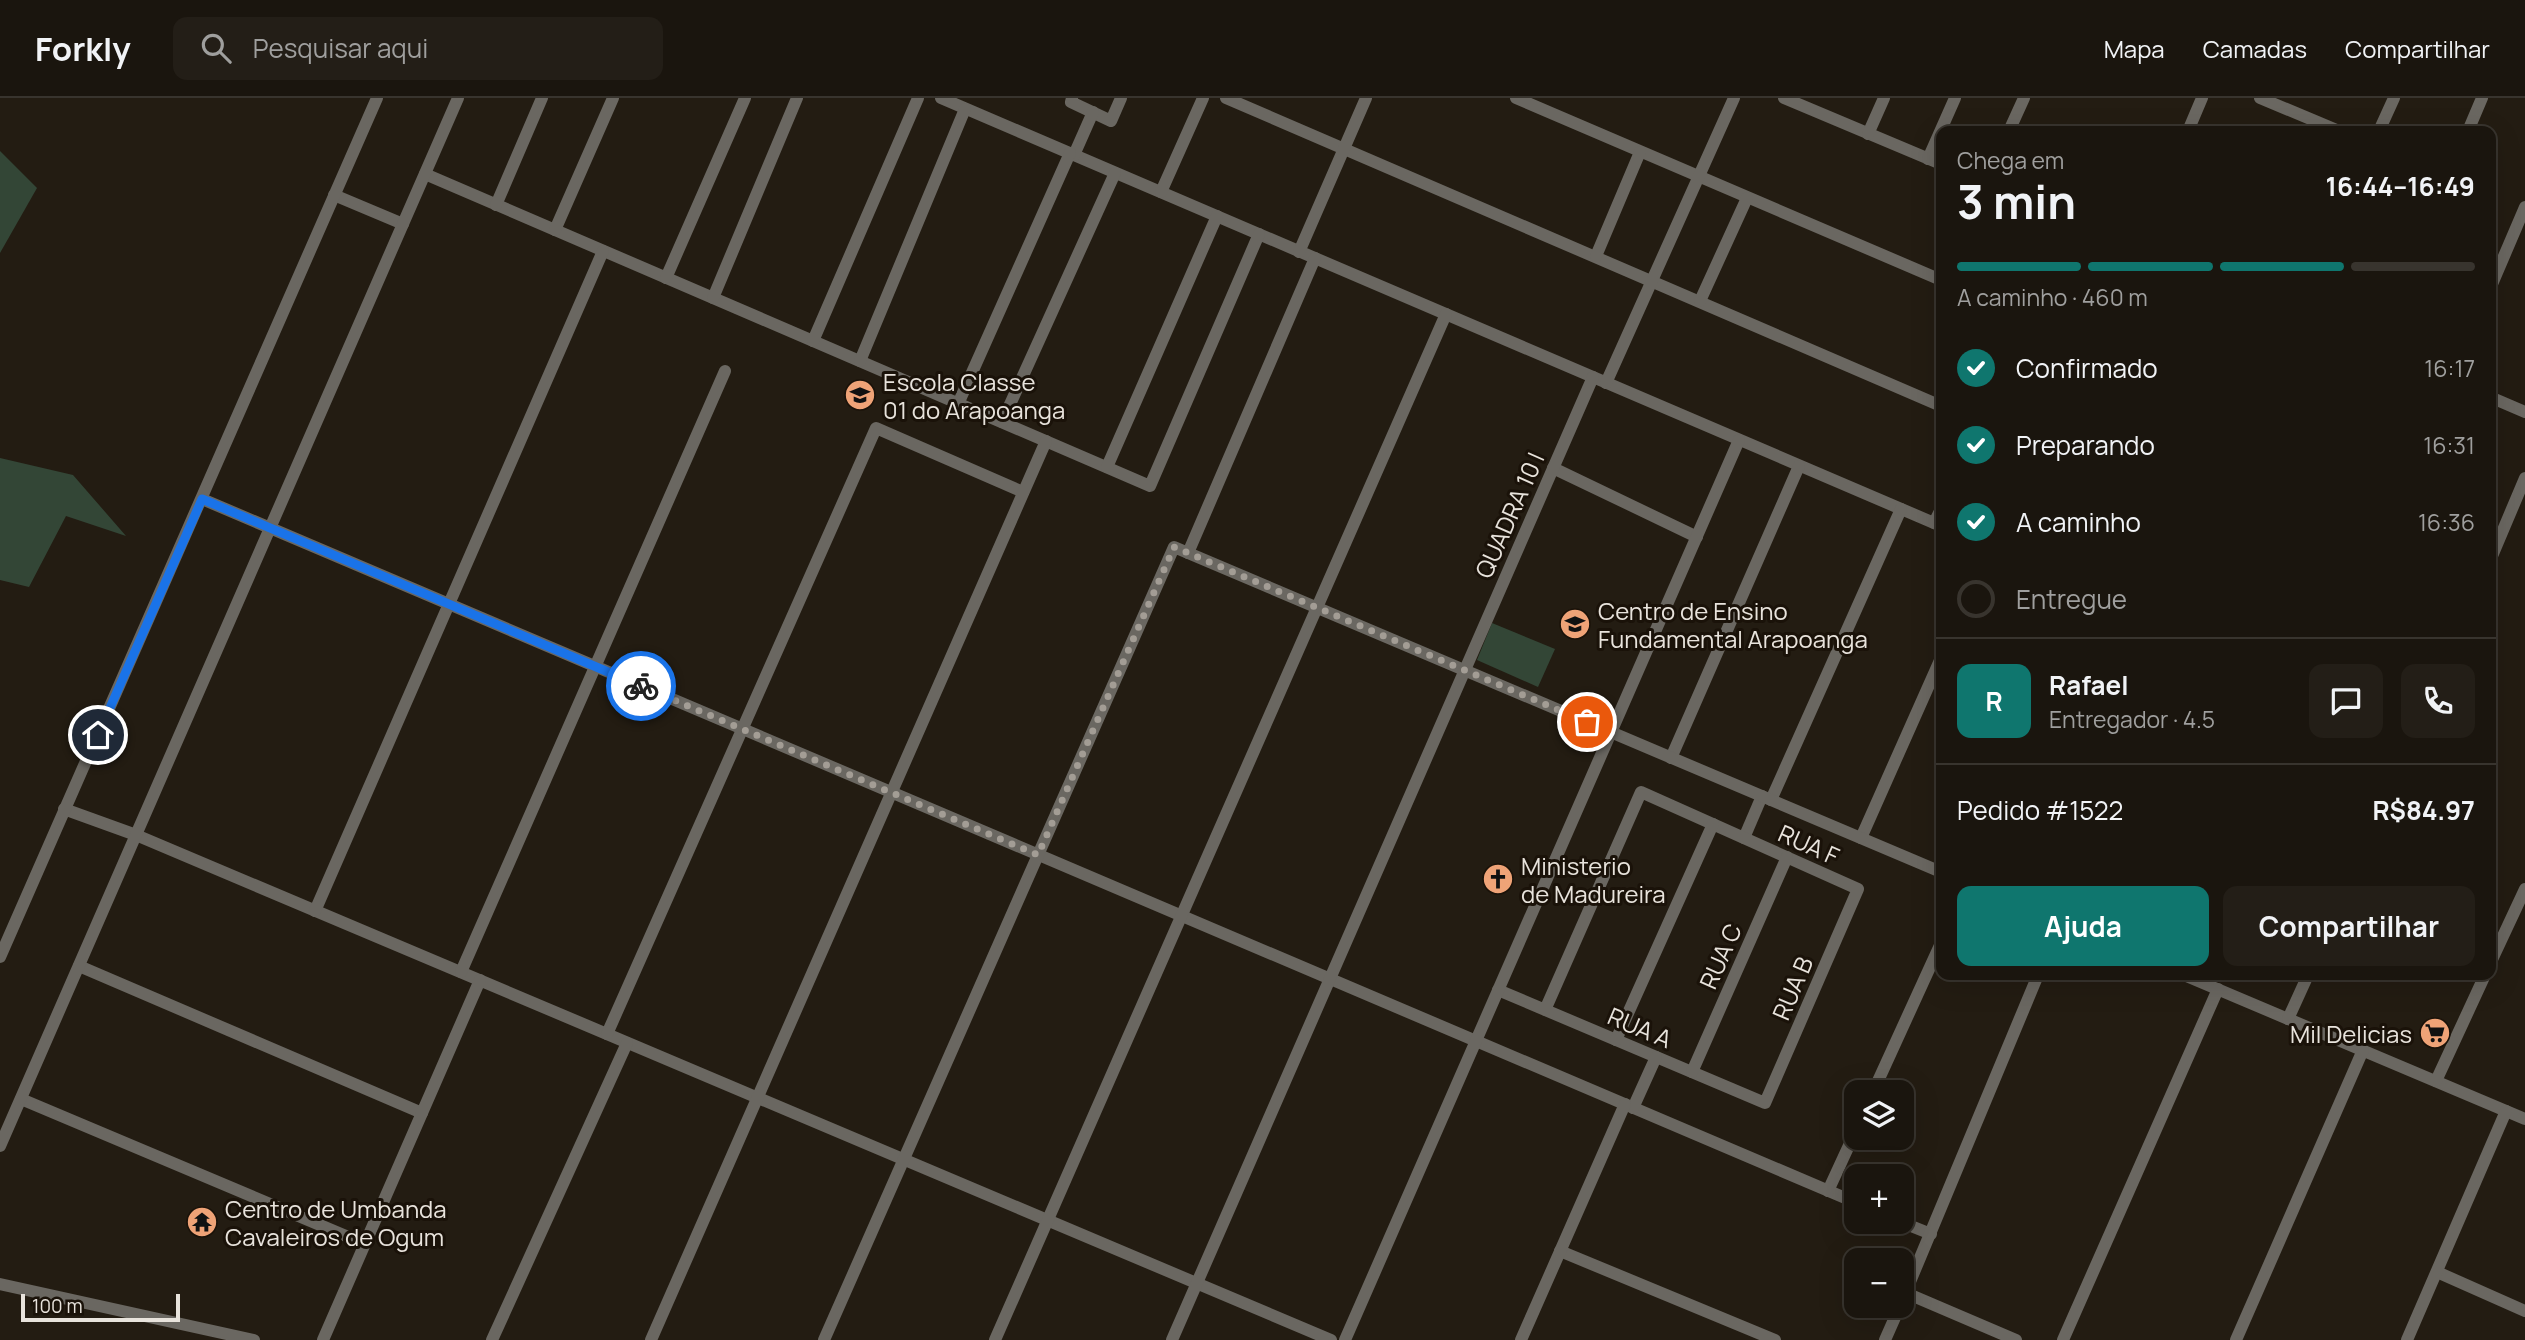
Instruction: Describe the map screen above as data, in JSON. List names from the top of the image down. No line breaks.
{"streets":{"street":["QUADRA 10 I","RUA F","RUA C","RUA B","RUA A"]},"crossings":[["RUA F","RUA C"],["RUA F","RUA B"],["RUA F","RUA A"],["RUA C","RUA A"],["RUA B","RUA A"]],"places":{"school or university":["Escola Classe 01 do Arapoanga","Centro de Ensino Fundamental Arapoanga"],"church":["Ministerio de Madureira"],"supermarket":["Mil Delicias"],"temple":["Centro de Umbanda Cavaleiros de Ogum"]},"scale_bar":"100 m","page":{"header":"Forkly","search":"Pesquisar aqui","nav":["Mapa","Camadas","Compartilhar"],"heading":["3 min","Chega em","16:44–16:49"],"panel":["Rafael","Entregador · 4.5","Pedido #1522","R$84.97"],"bar":"A caminho · 460 m","list":[["Confirmado","16:17"],["Preparando","16:31"],["A caminho","16:36"],"Entregue"],"round":"R","buttons":["Ajuda","Compartilhar"],"map_buttons":["+","−"],"scale":"100 m"}}
